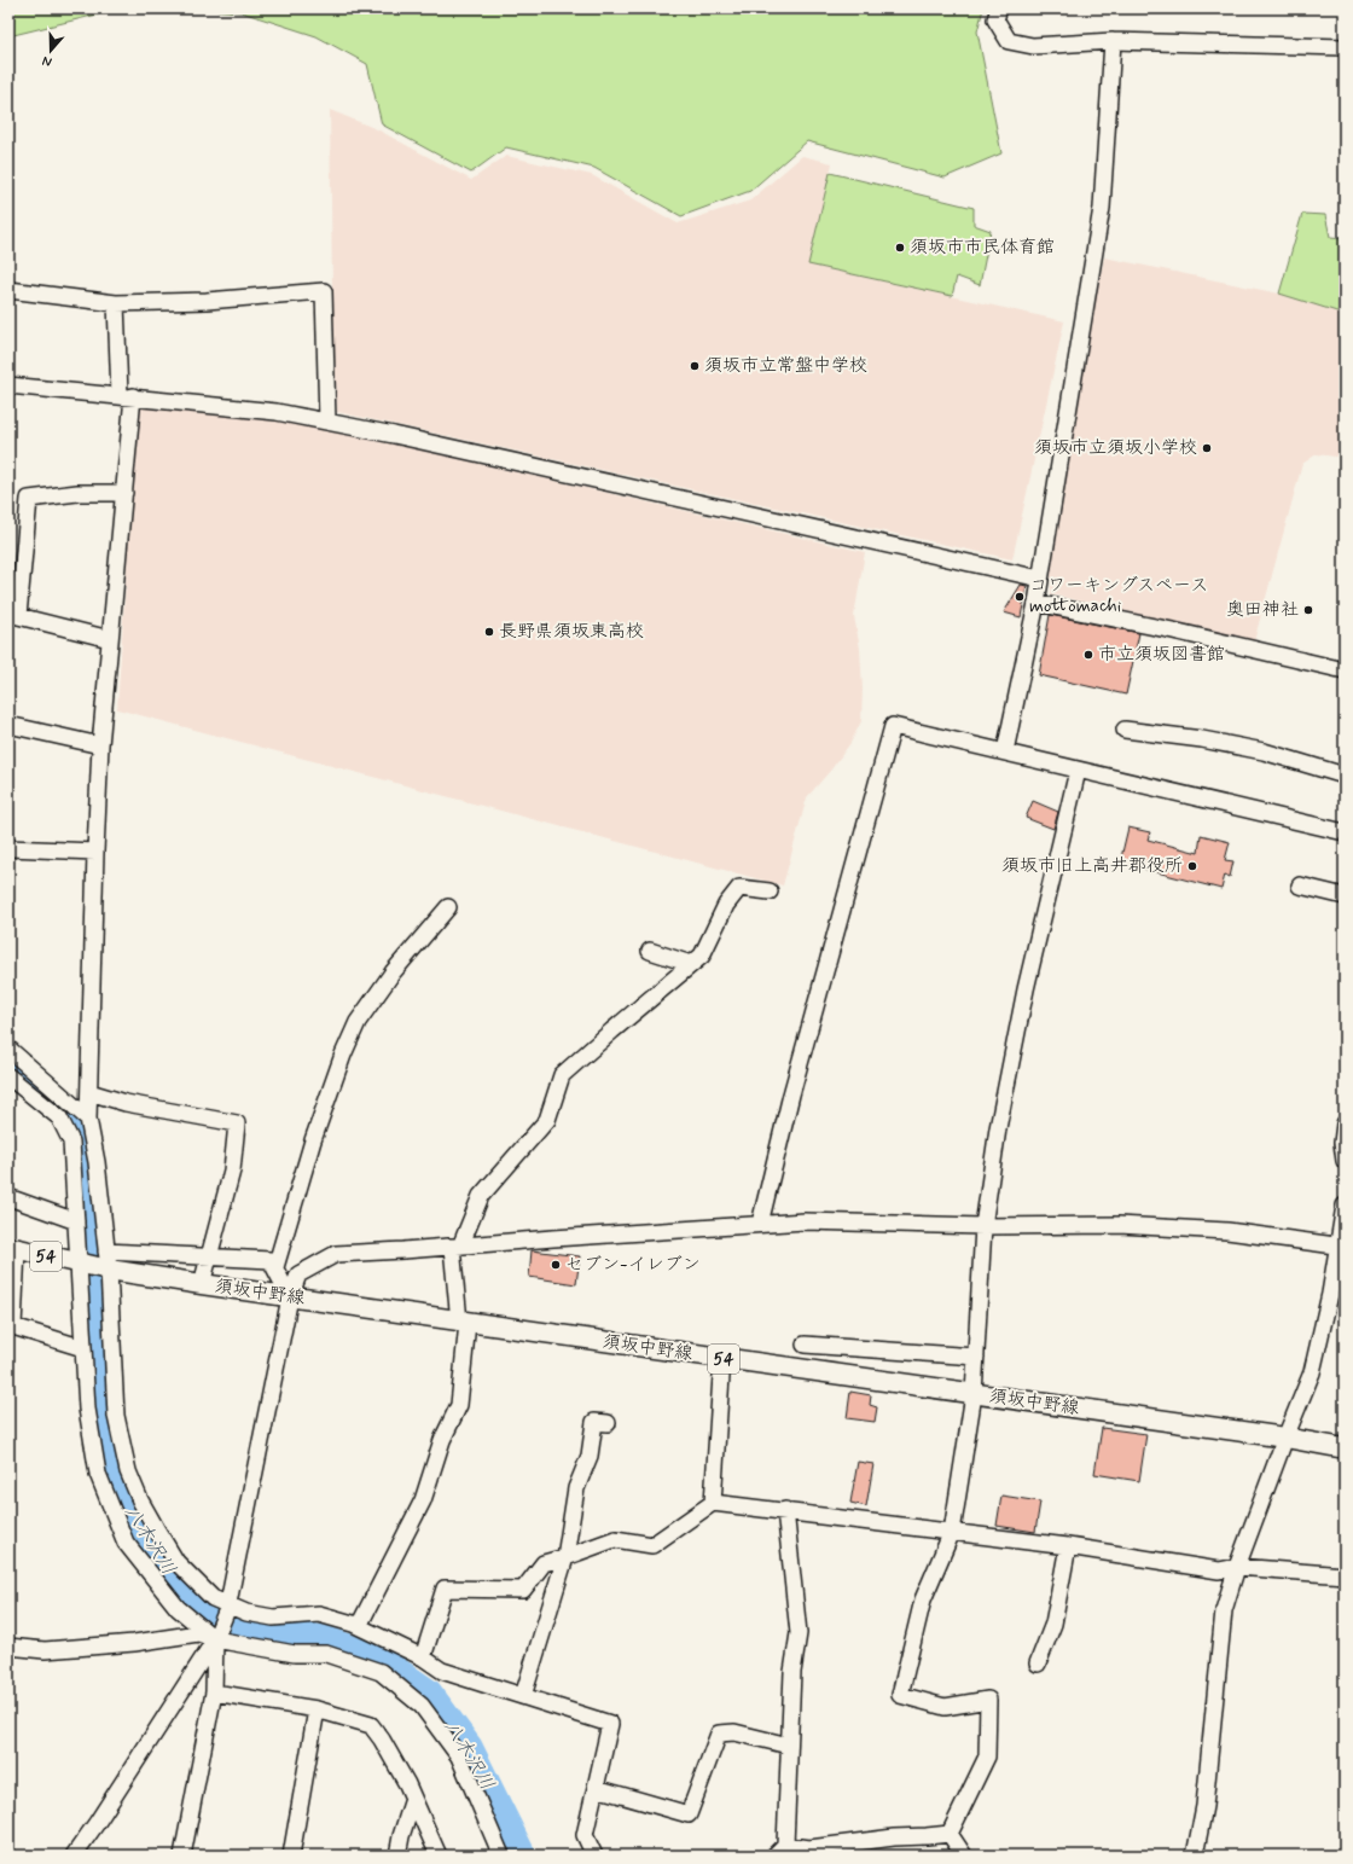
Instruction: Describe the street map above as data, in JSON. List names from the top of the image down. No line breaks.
{"streets":{"main road":["54","須坂中野線"]},"water":["八木沢川"],"places":["須坂市市民体育館","須坂市立常盤中学校","須坂市立須坂小学校","コワーキングスペース mottomachi","奥田神社","長野県須坂東高校","市立須坂図書館","須坂市旧上高井郡役所","セブン-イレブン"],"north":"bottom"}
